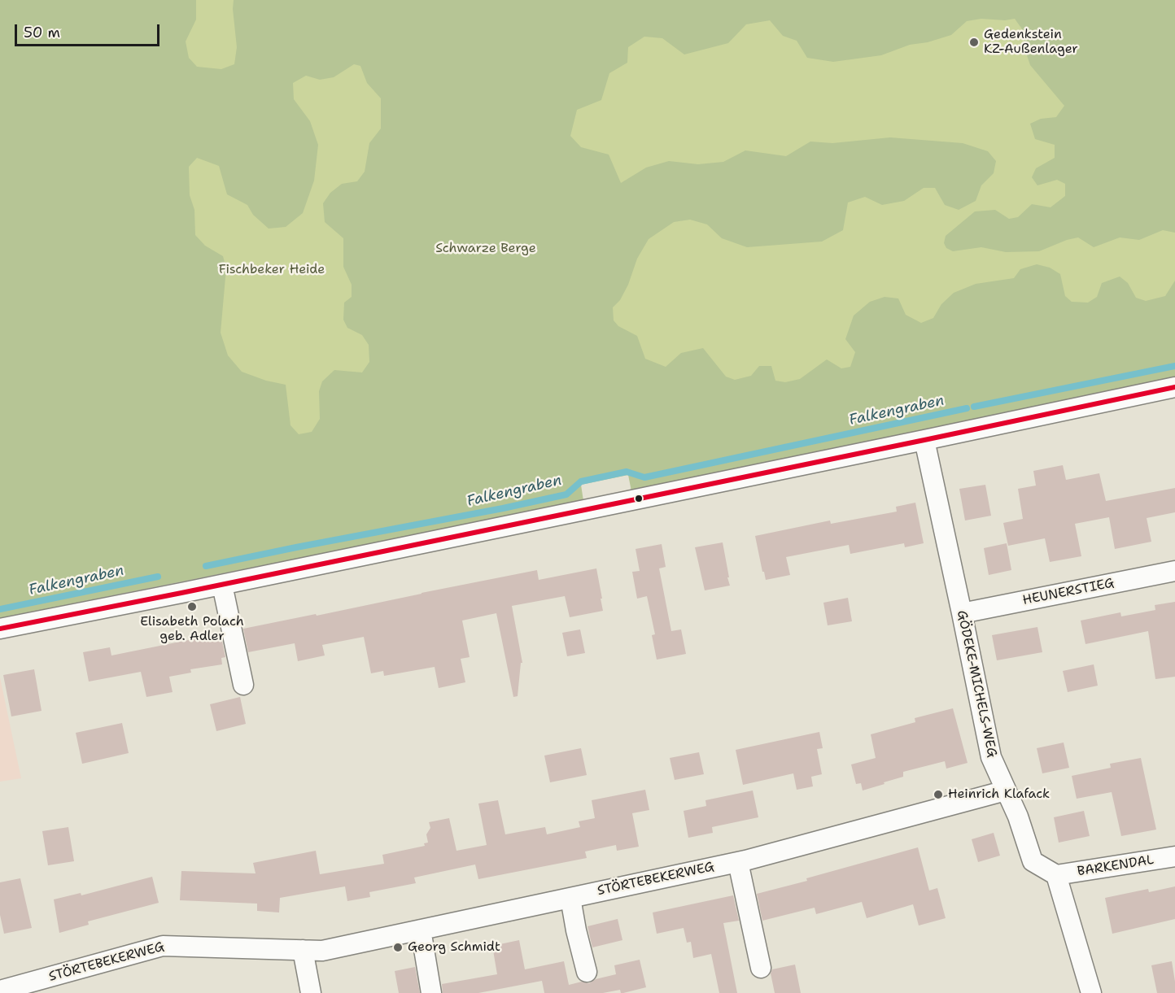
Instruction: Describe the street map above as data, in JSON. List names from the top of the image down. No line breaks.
{"streets":{"street":["HEUNERSTIEG","GÖDEKE-MICHELS-WEG","BARKENDAL","STÖRTEBEKERWEG"]},"crossings":[["HEUNERSTIEG","GÖDEKE-MICHELS-WEG"],["GÖDEKE-MICHELS-WEG","BARKENDAL"],["GÖDEKE-MICHELS-WEG","STÖRTEBEKERWEG"]],"water":["Falkengraben"],"parks":["Schwarze Berge","Fischbeker Heide"],"places":["Gedenkstein KZ-Außenlager","Elisabeth Polach geb. Adler","Heinrich Klafack","Georg Schmidt"],"scale_bar":"50 m"}
